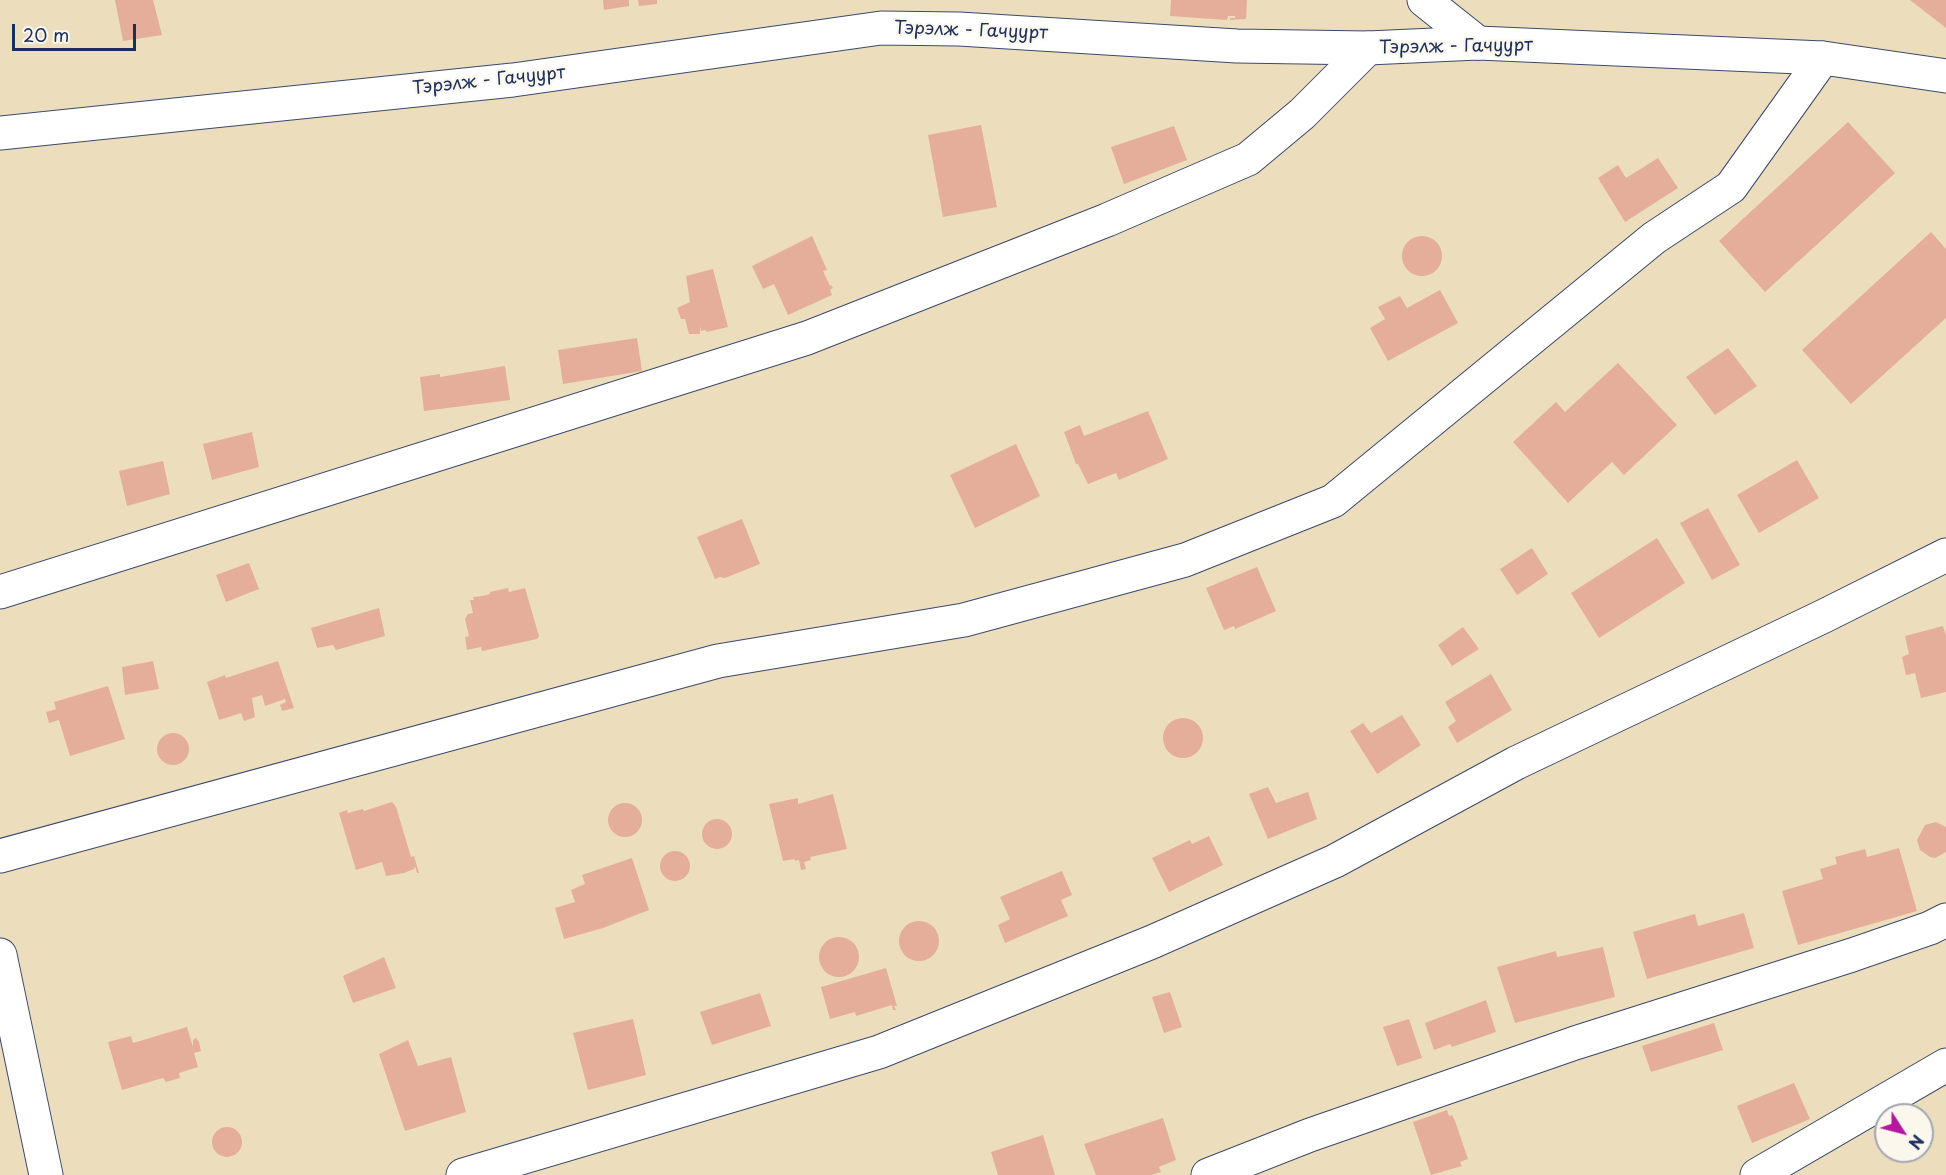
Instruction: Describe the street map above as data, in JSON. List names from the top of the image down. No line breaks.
{"streets":{"street":["Тэрэлж - Гачуурт"]},"scale_bar":"20 m","north":"bottom right"}
